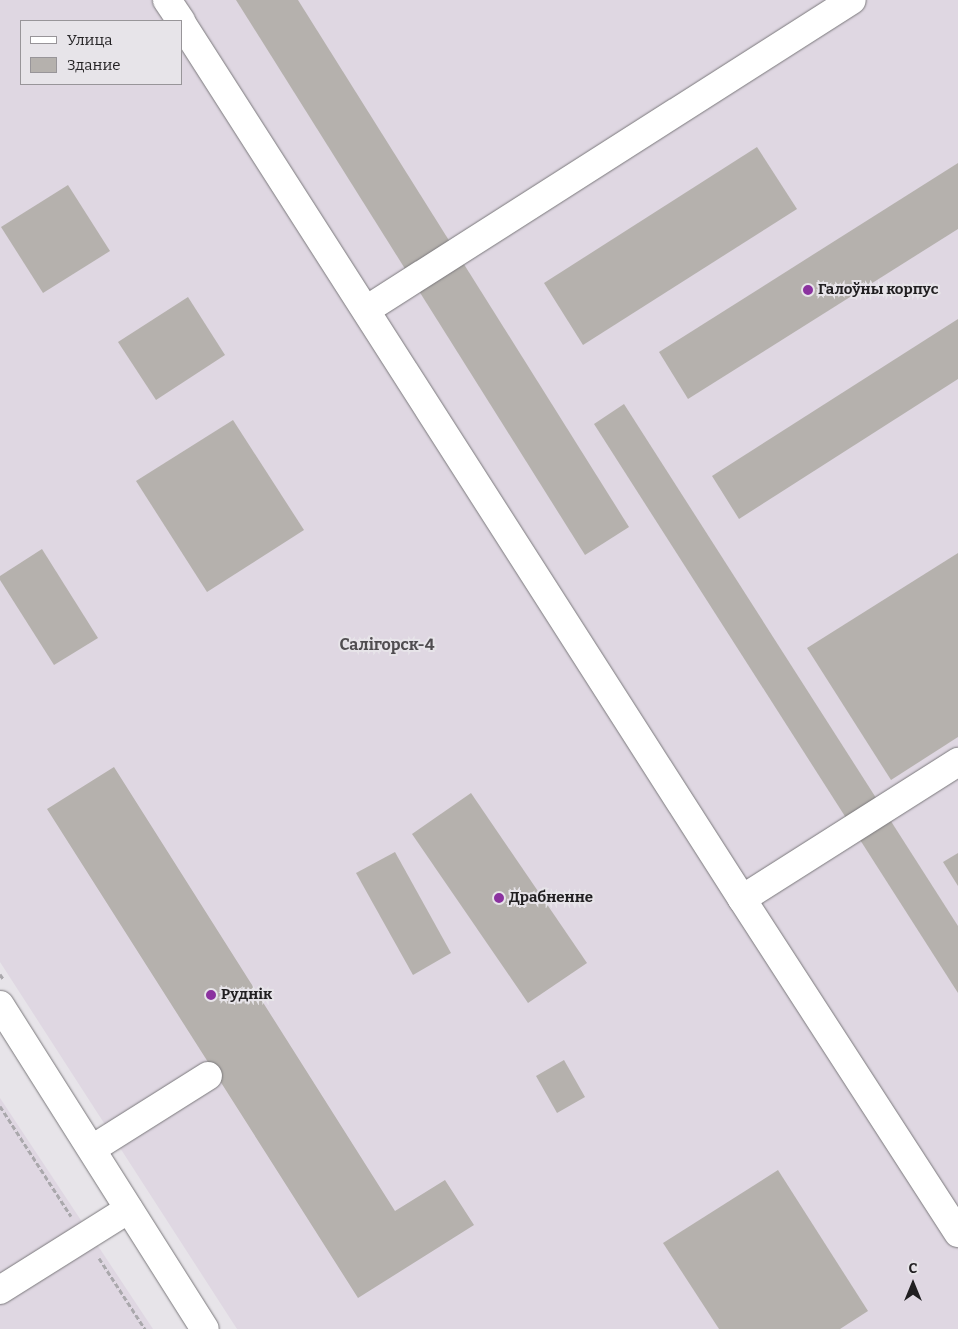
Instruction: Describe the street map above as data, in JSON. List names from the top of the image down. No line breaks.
{"districts":["Салігорск-4"],"places":["Галоўны корпус","Драбненне","Руднік"],"legend":["Улица","Здание"],"north":"top"}
